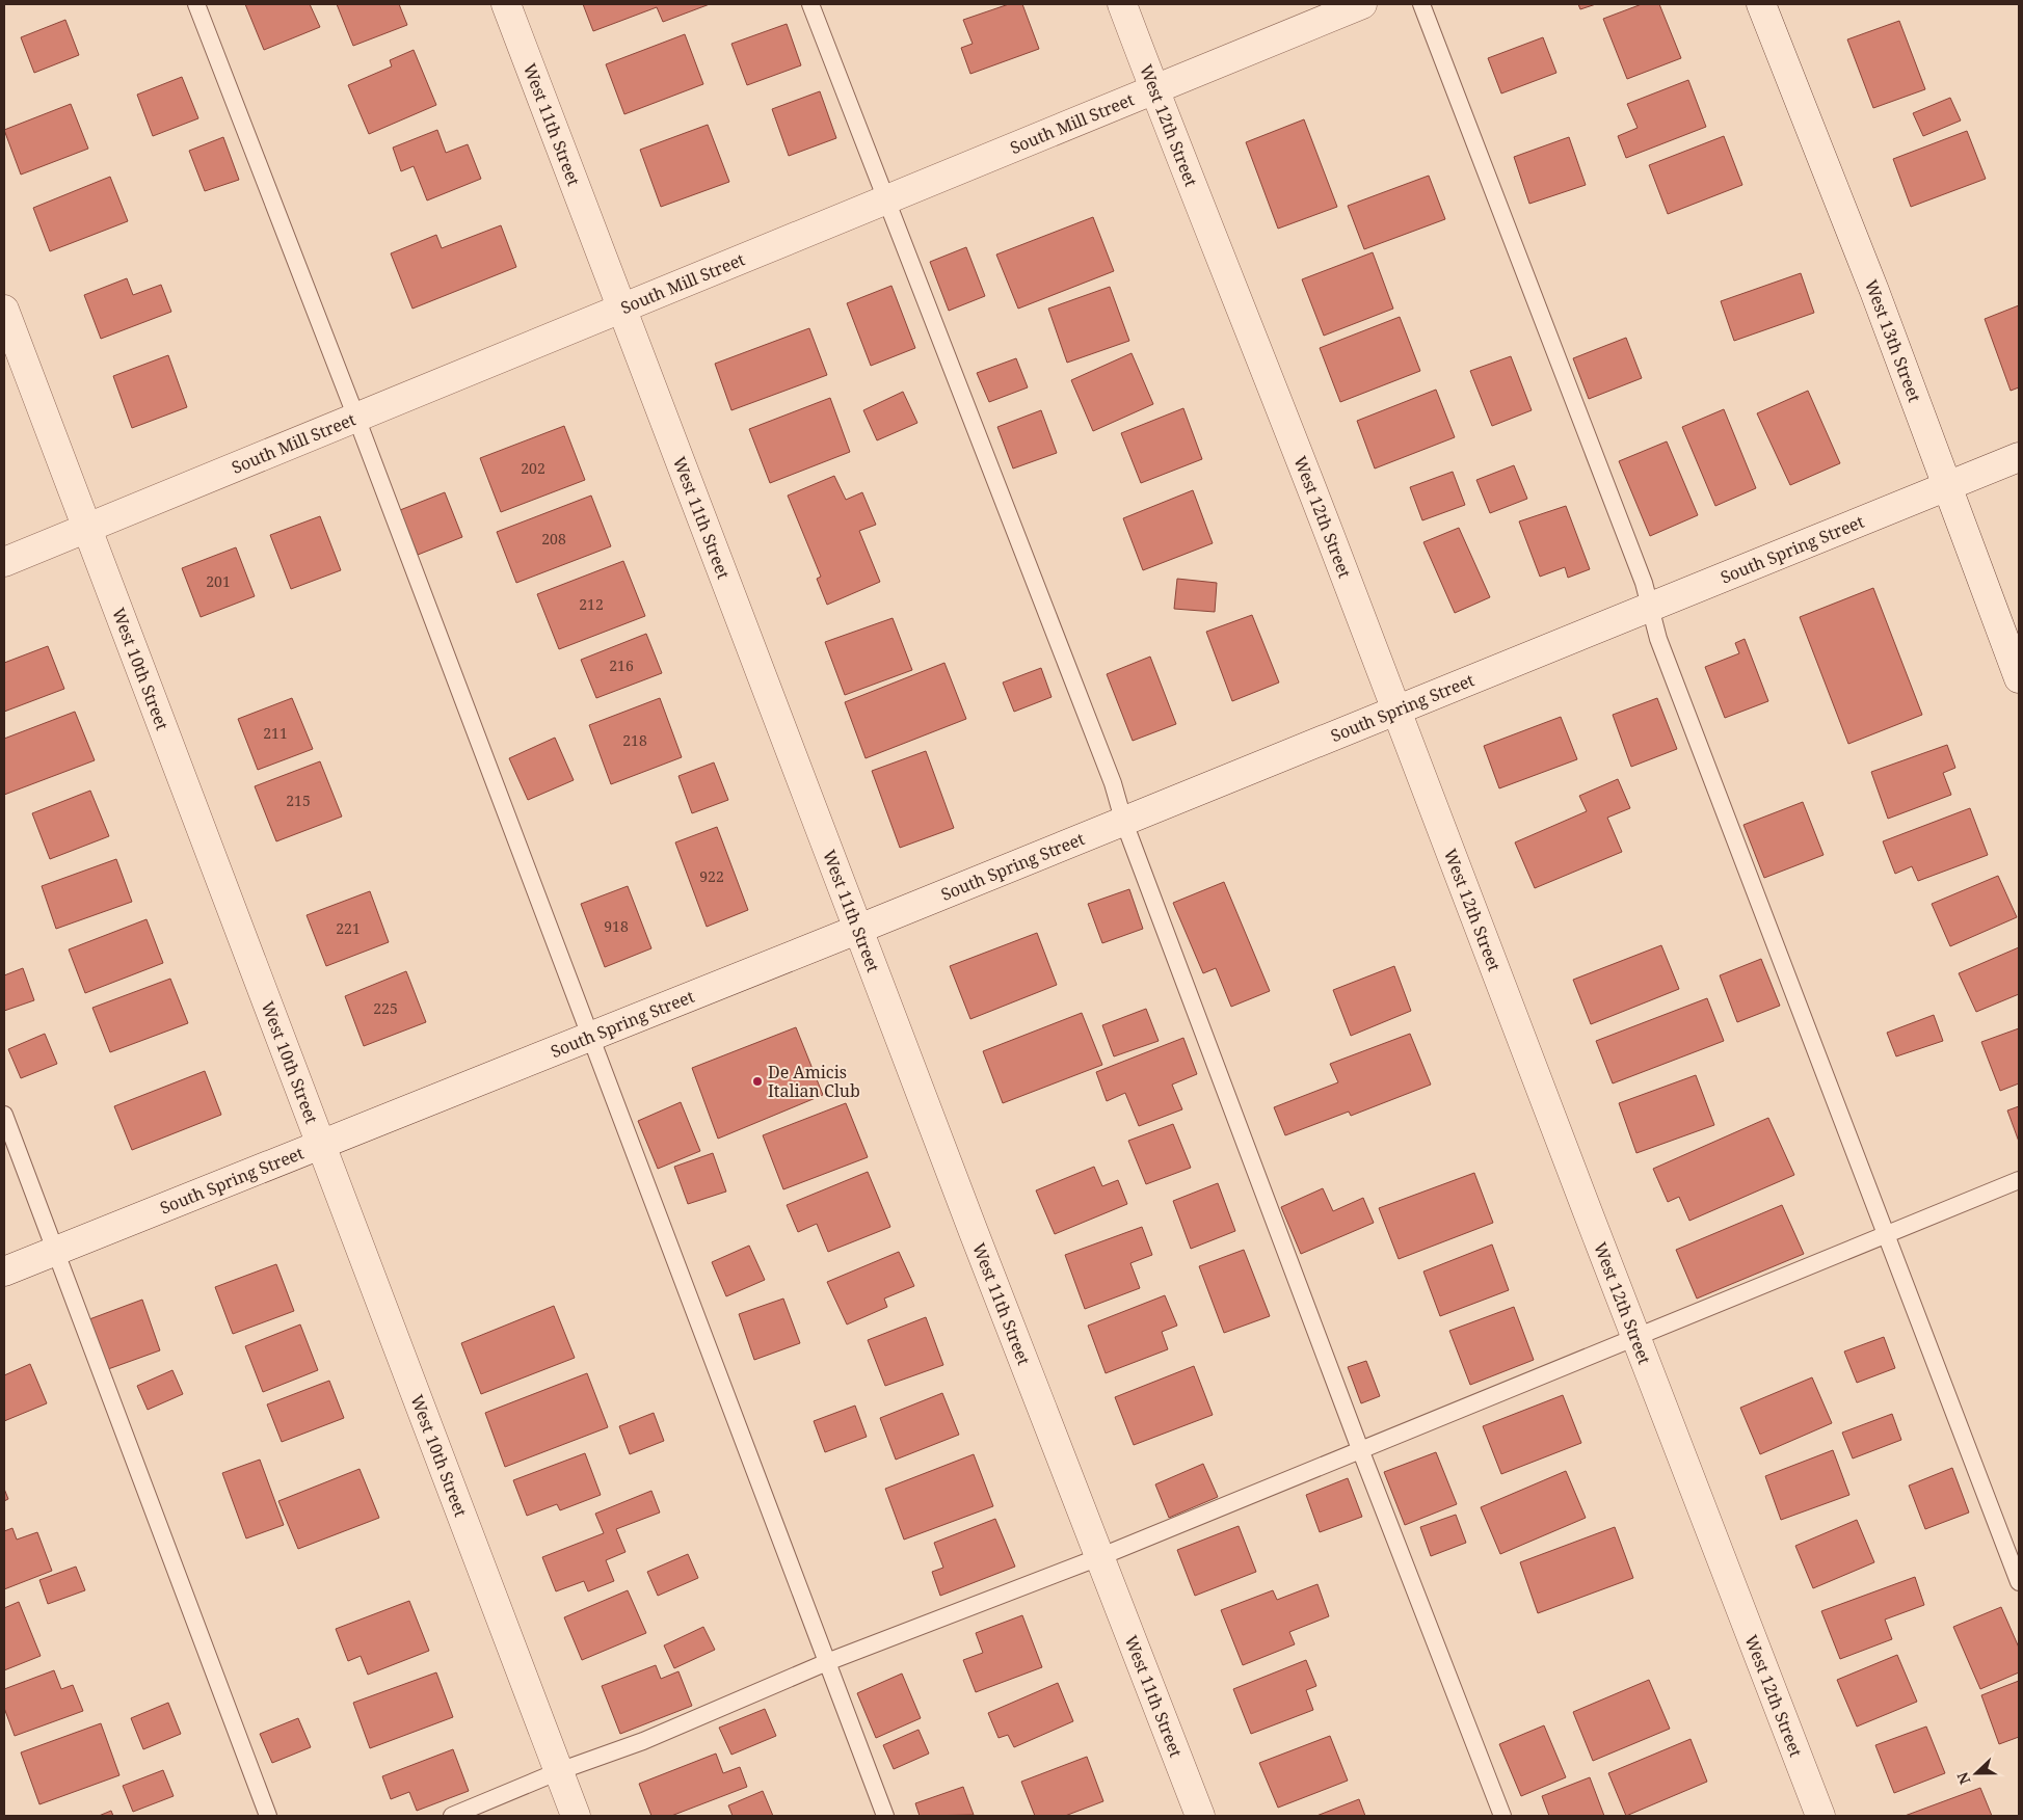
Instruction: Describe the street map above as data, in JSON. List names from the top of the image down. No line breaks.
{"streets":{"street":["West 11th Street","South Mill Street","West 12th Street","West 13th Street","South Spring Street","West 10th Street"]},"crossings":[["West 11th Street","South Mill Street"],["West 11th Street","South Spring Street"],["South Mill Street","West 12th Street"],["South Mill Street","West 10th Street"],["West 12th Street","South Spring Street"],["West 13th Street","South Spring Street"],["South Spring Street","West 10th Street"]],"places":["De Amicis Italian Club"],"house_numbers":["202","208","201","212","216","211","218","215","922","918","221","225"],"north":"left"}
